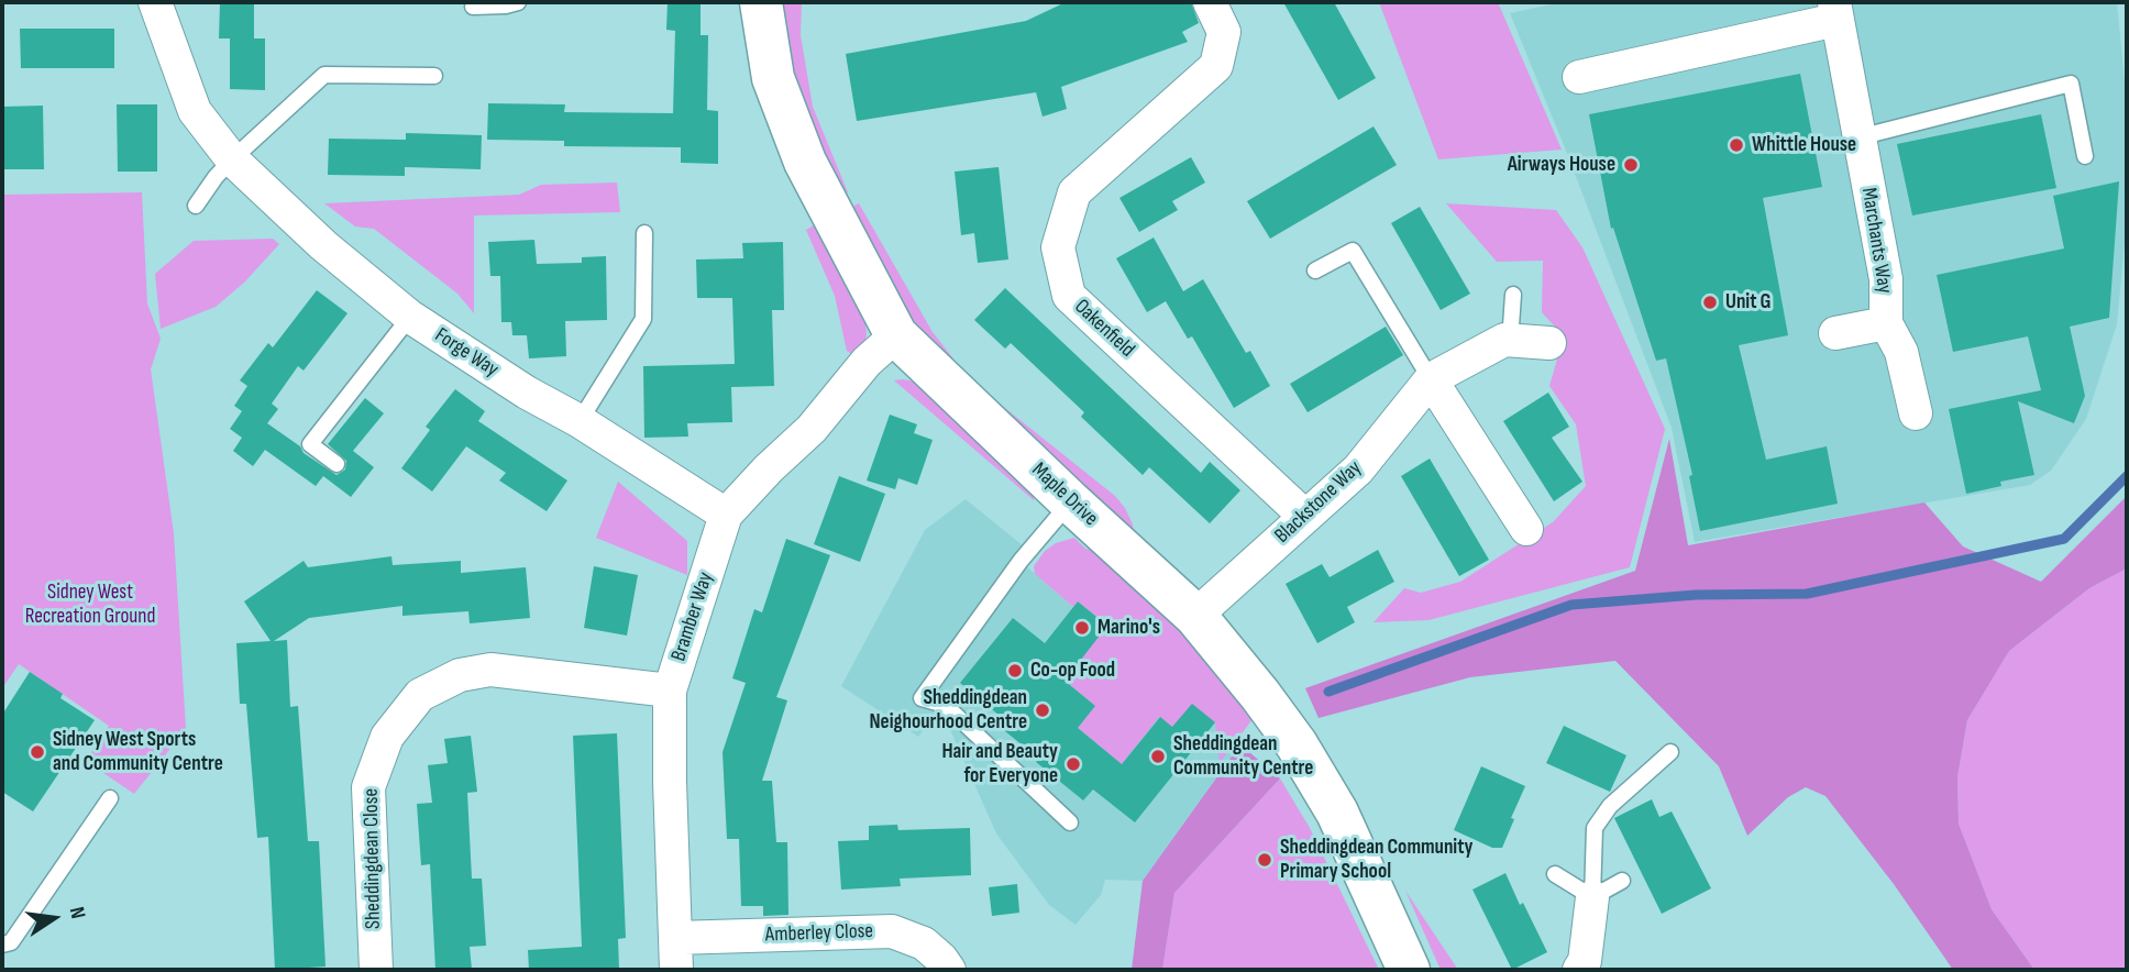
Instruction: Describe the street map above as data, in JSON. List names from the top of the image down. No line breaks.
{"streets":{"street":["Marchants Way","Oakenfield","Forge Way","Maple Drive","Blackstone Way","Bramber Way","Sheddingdean Close","Amberley Close"]},"crossings":[["Oakenfield","Blackstone Way"],["Forge Way","Bramber Way"],["Maple Drive","Blackstone Way"],["Maple Drive","Bramber Way"],["Bramber Way","Sheddingdean Close"],["Bramber Way","Amberley Close"]],"parks":["Sidney West Recreation Ground"],"places":["Whittle House","Airways House","Unit G","Marino's","Co-op Food","Sheddingdean Neighourhood Centre","Sidney West Sports and Community Centre","Sheddingdean Community Centre","Hair and Beauty for Everyone","Sheddingdean Community Primary School"],"north":"right"}
